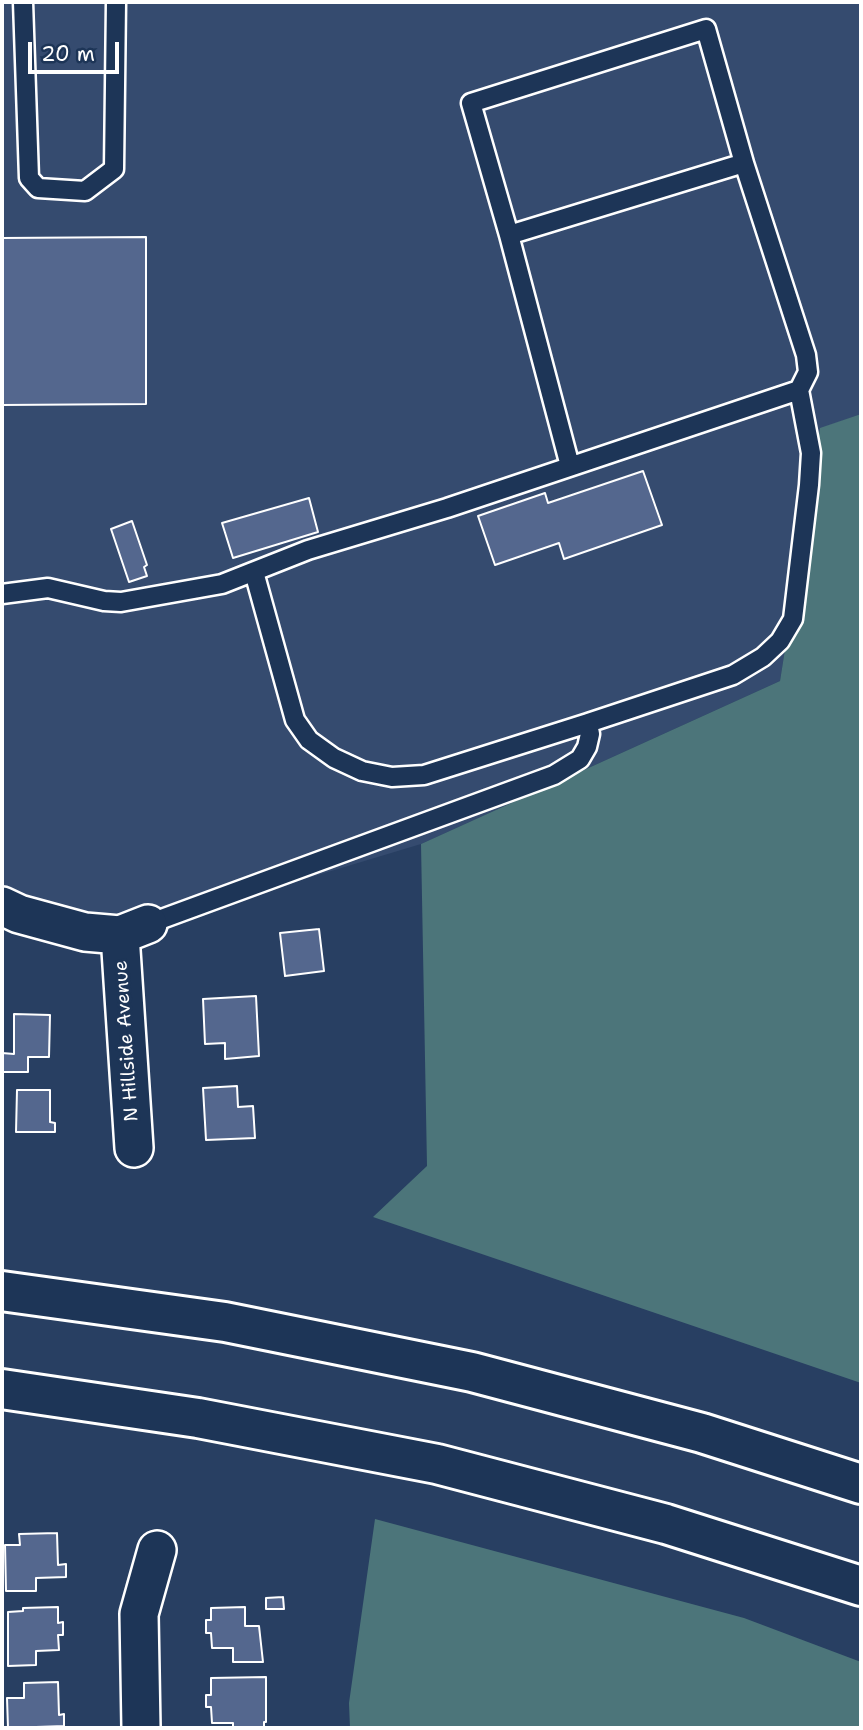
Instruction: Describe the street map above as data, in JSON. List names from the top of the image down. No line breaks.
{"streets":{"street":["N Hillside Avenue"]},"scale_bar":"20 m"}
